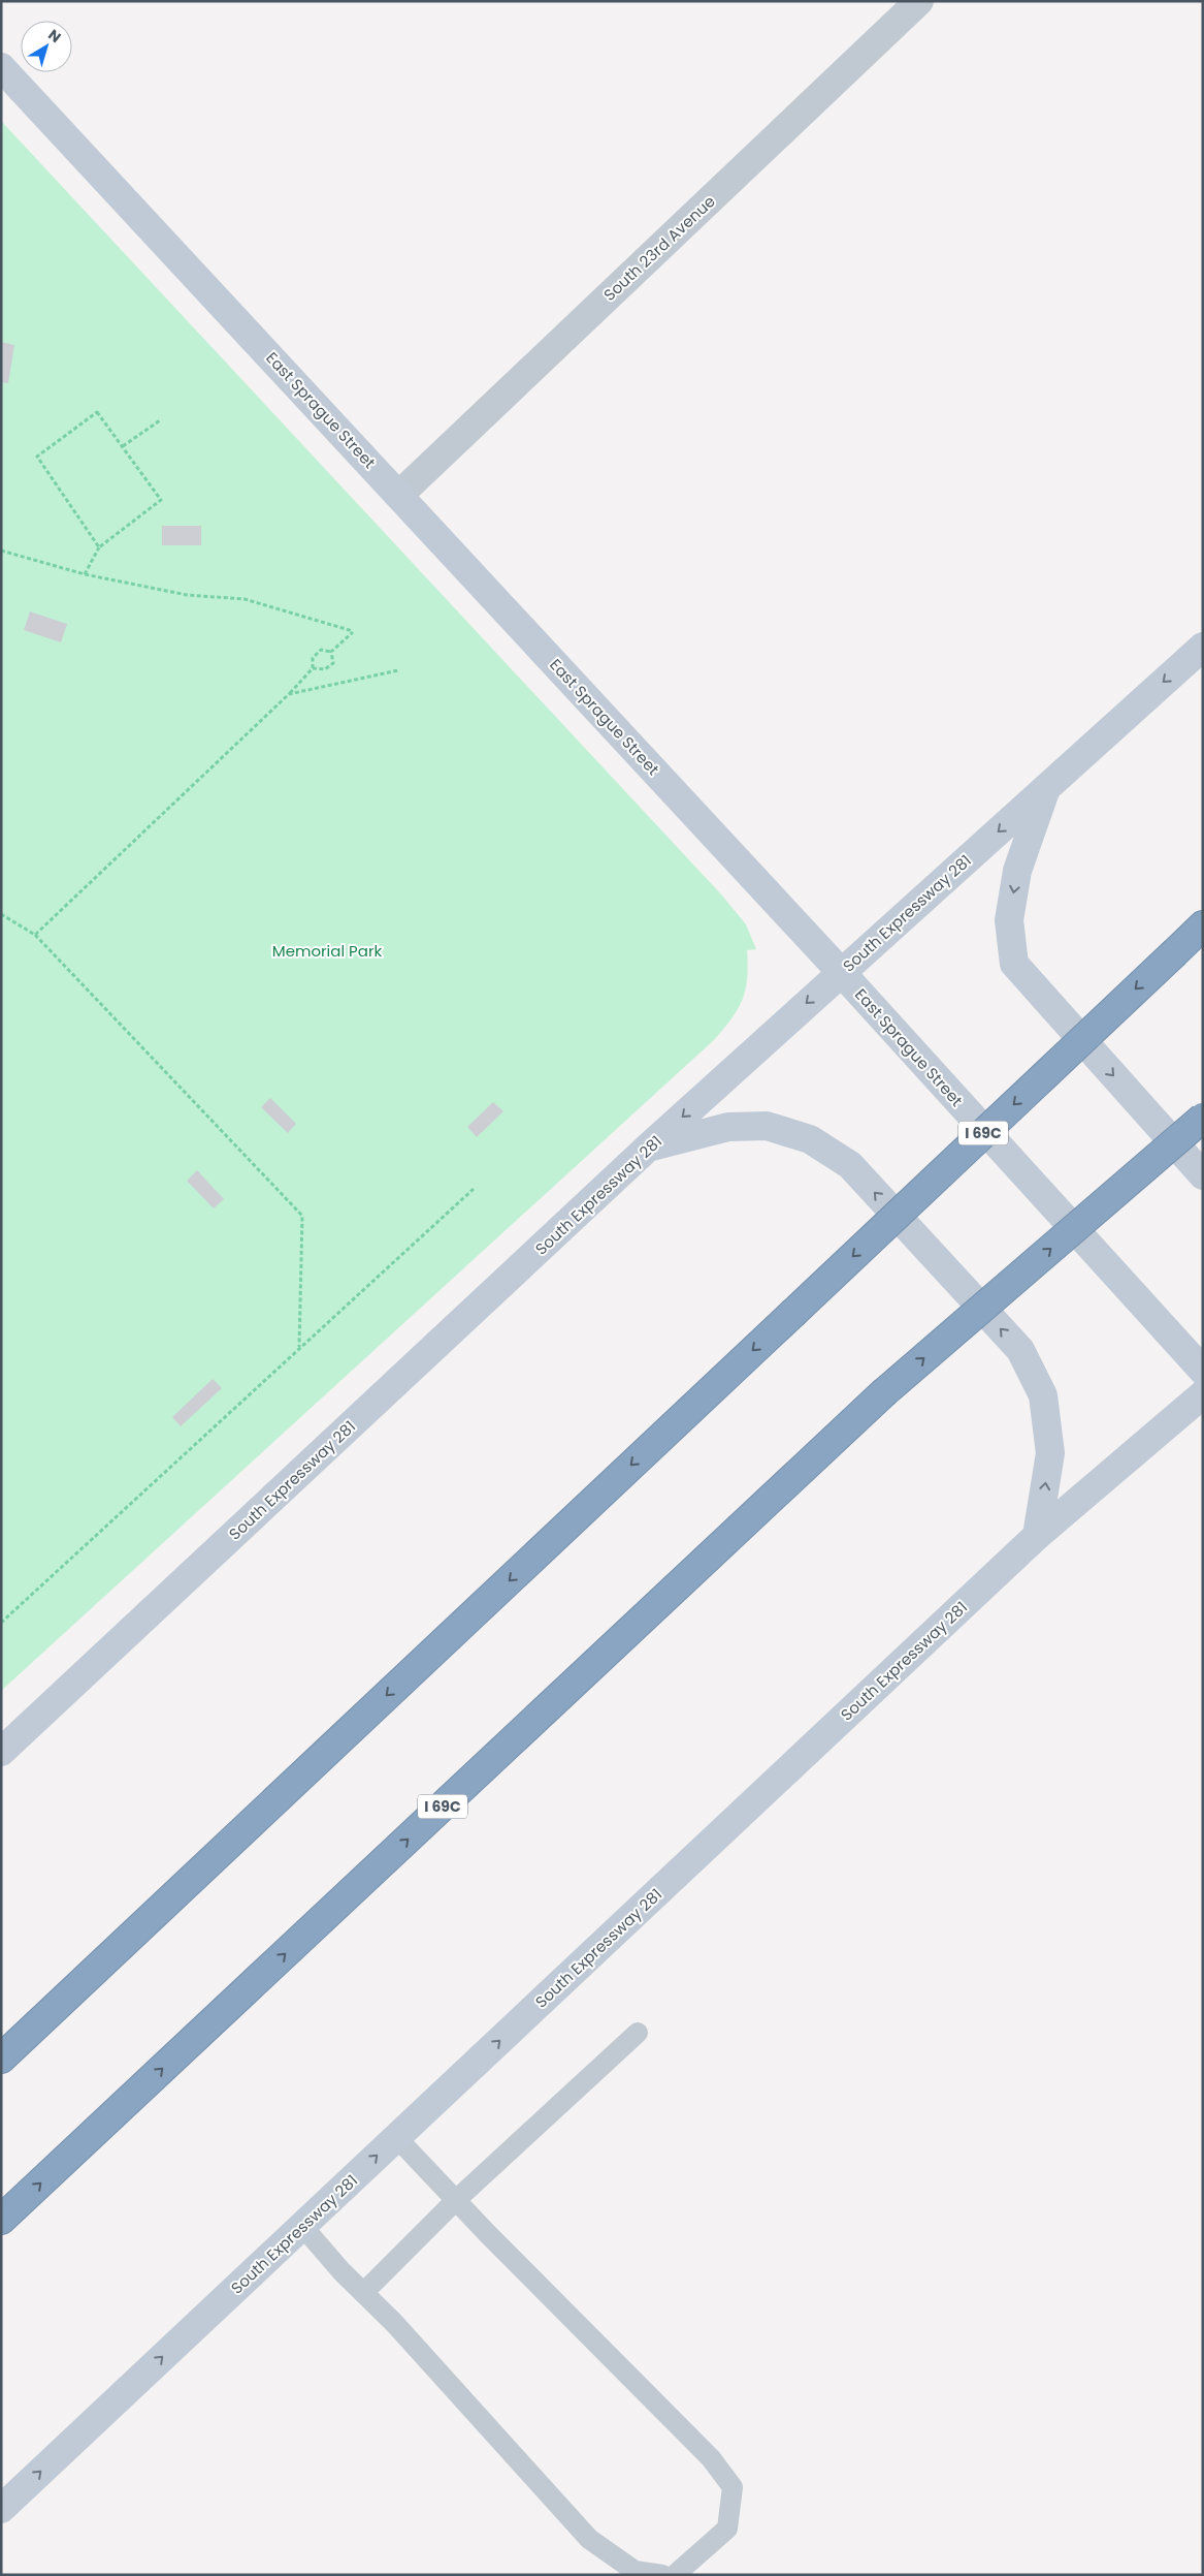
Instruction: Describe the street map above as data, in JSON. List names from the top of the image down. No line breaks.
{"streets":{"highway":["I 69C"],"main road":["East Sprague Street","South Expressway 281"],"street":["South 23rd Avenue"]},"crossings":[["South 23rd Avenue","East Sprague Street"],["East Sprague Street","South Expressway 281"]],"parks":["Memorial Park"],"north":"top right"}
